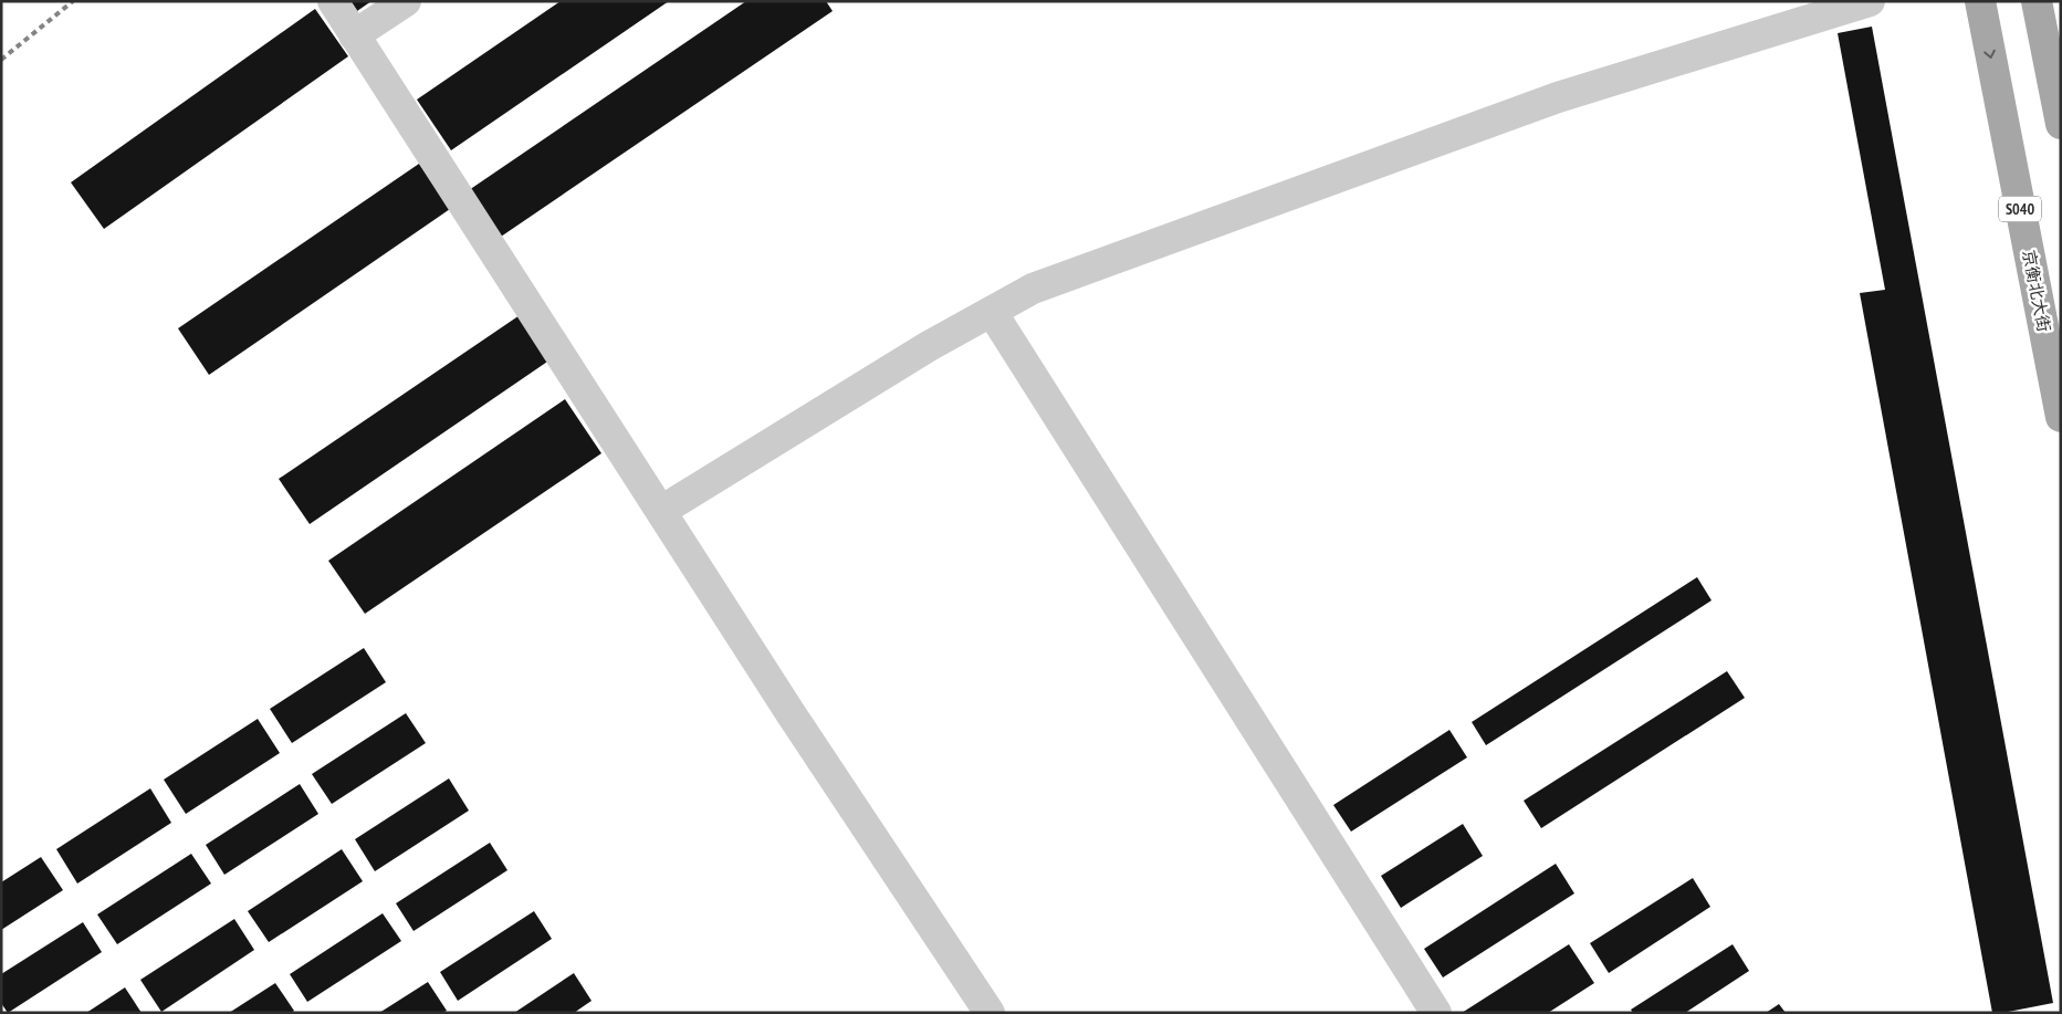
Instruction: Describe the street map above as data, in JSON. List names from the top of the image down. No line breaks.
{"streets":{"main road":["S040","京衡北大街"]},"one_way":["京衡北大街"]}
